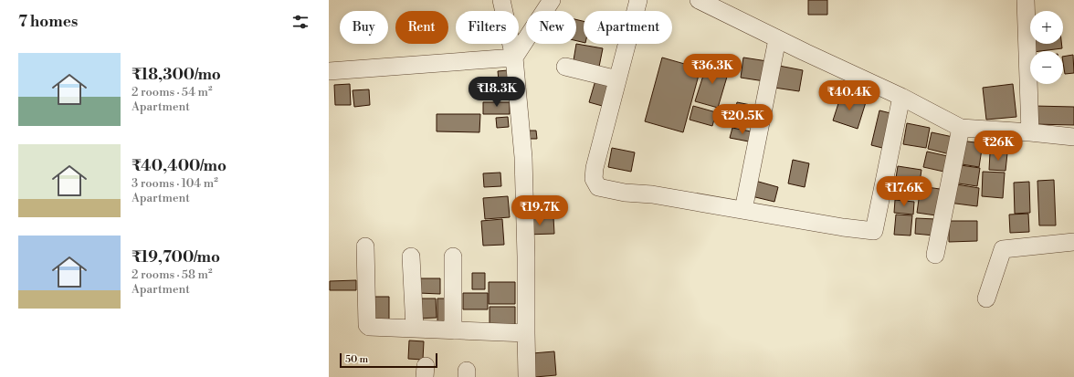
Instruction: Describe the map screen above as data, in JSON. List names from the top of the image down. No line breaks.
{"scale_bar":"50 m","page":{"heading":"7 homes","map_buttons":["+","−"],"chip":["Buy","Rent","Filters","New","Apartment"],"list":[{"name":"₹18,300/mo","note":"2 rooms · 54 m² · Apartment"},{"name":"₹40,400/mo","note":"3 rooms · 104 m² · Apartment"},{"name":"₹19,700/mo","note":"2 rooms · 58 m² · Apartment"}],"price":["₹36.3K","₹18.3K","₹40.4K","₹20.5K","₹26K","₹17.6K","₹19.7K"],"scale":"50 m"}}
